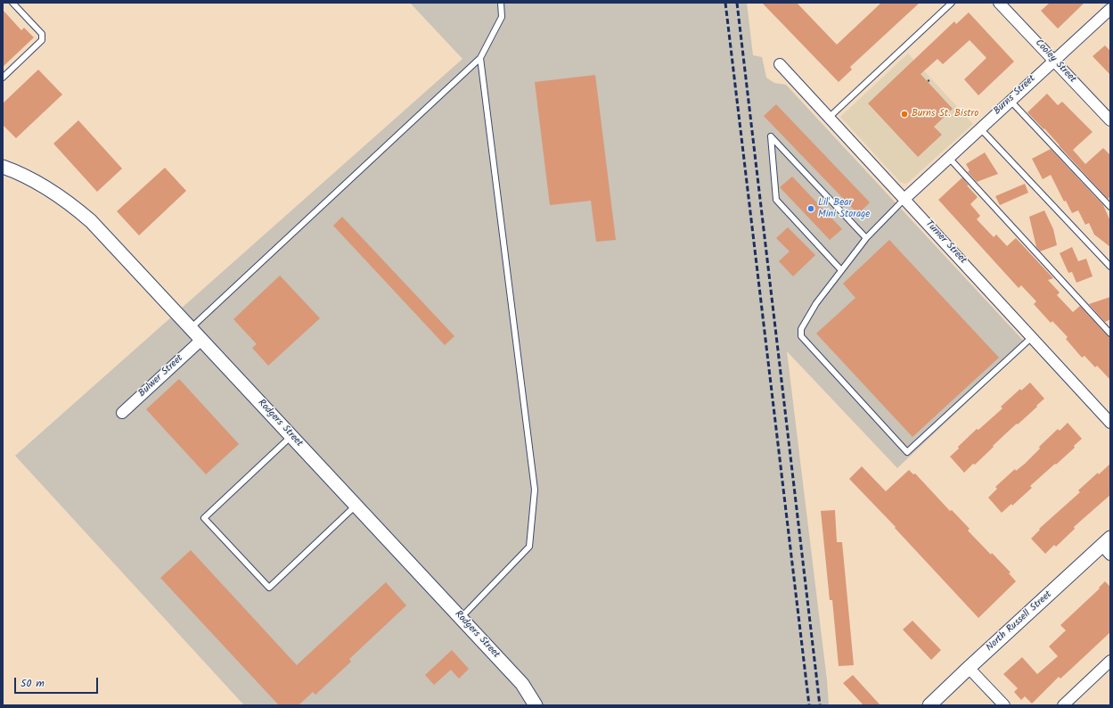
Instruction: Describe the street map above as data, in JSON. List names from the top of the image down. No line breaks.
{"streets":{"street":["Cooley Street","Burns Street","Turner Street","Bulwer Street","Rodgers Street","North Russell Street"]},"crossings":[["Cooley Street","Burns Street"],["Burns Street","Turner Street"],["Bulwer Street","Rodgers Street"]],"places":["Burns St. Bistro","Lil' Bear Mini Storage"],"scale_bar":"50 m"}
